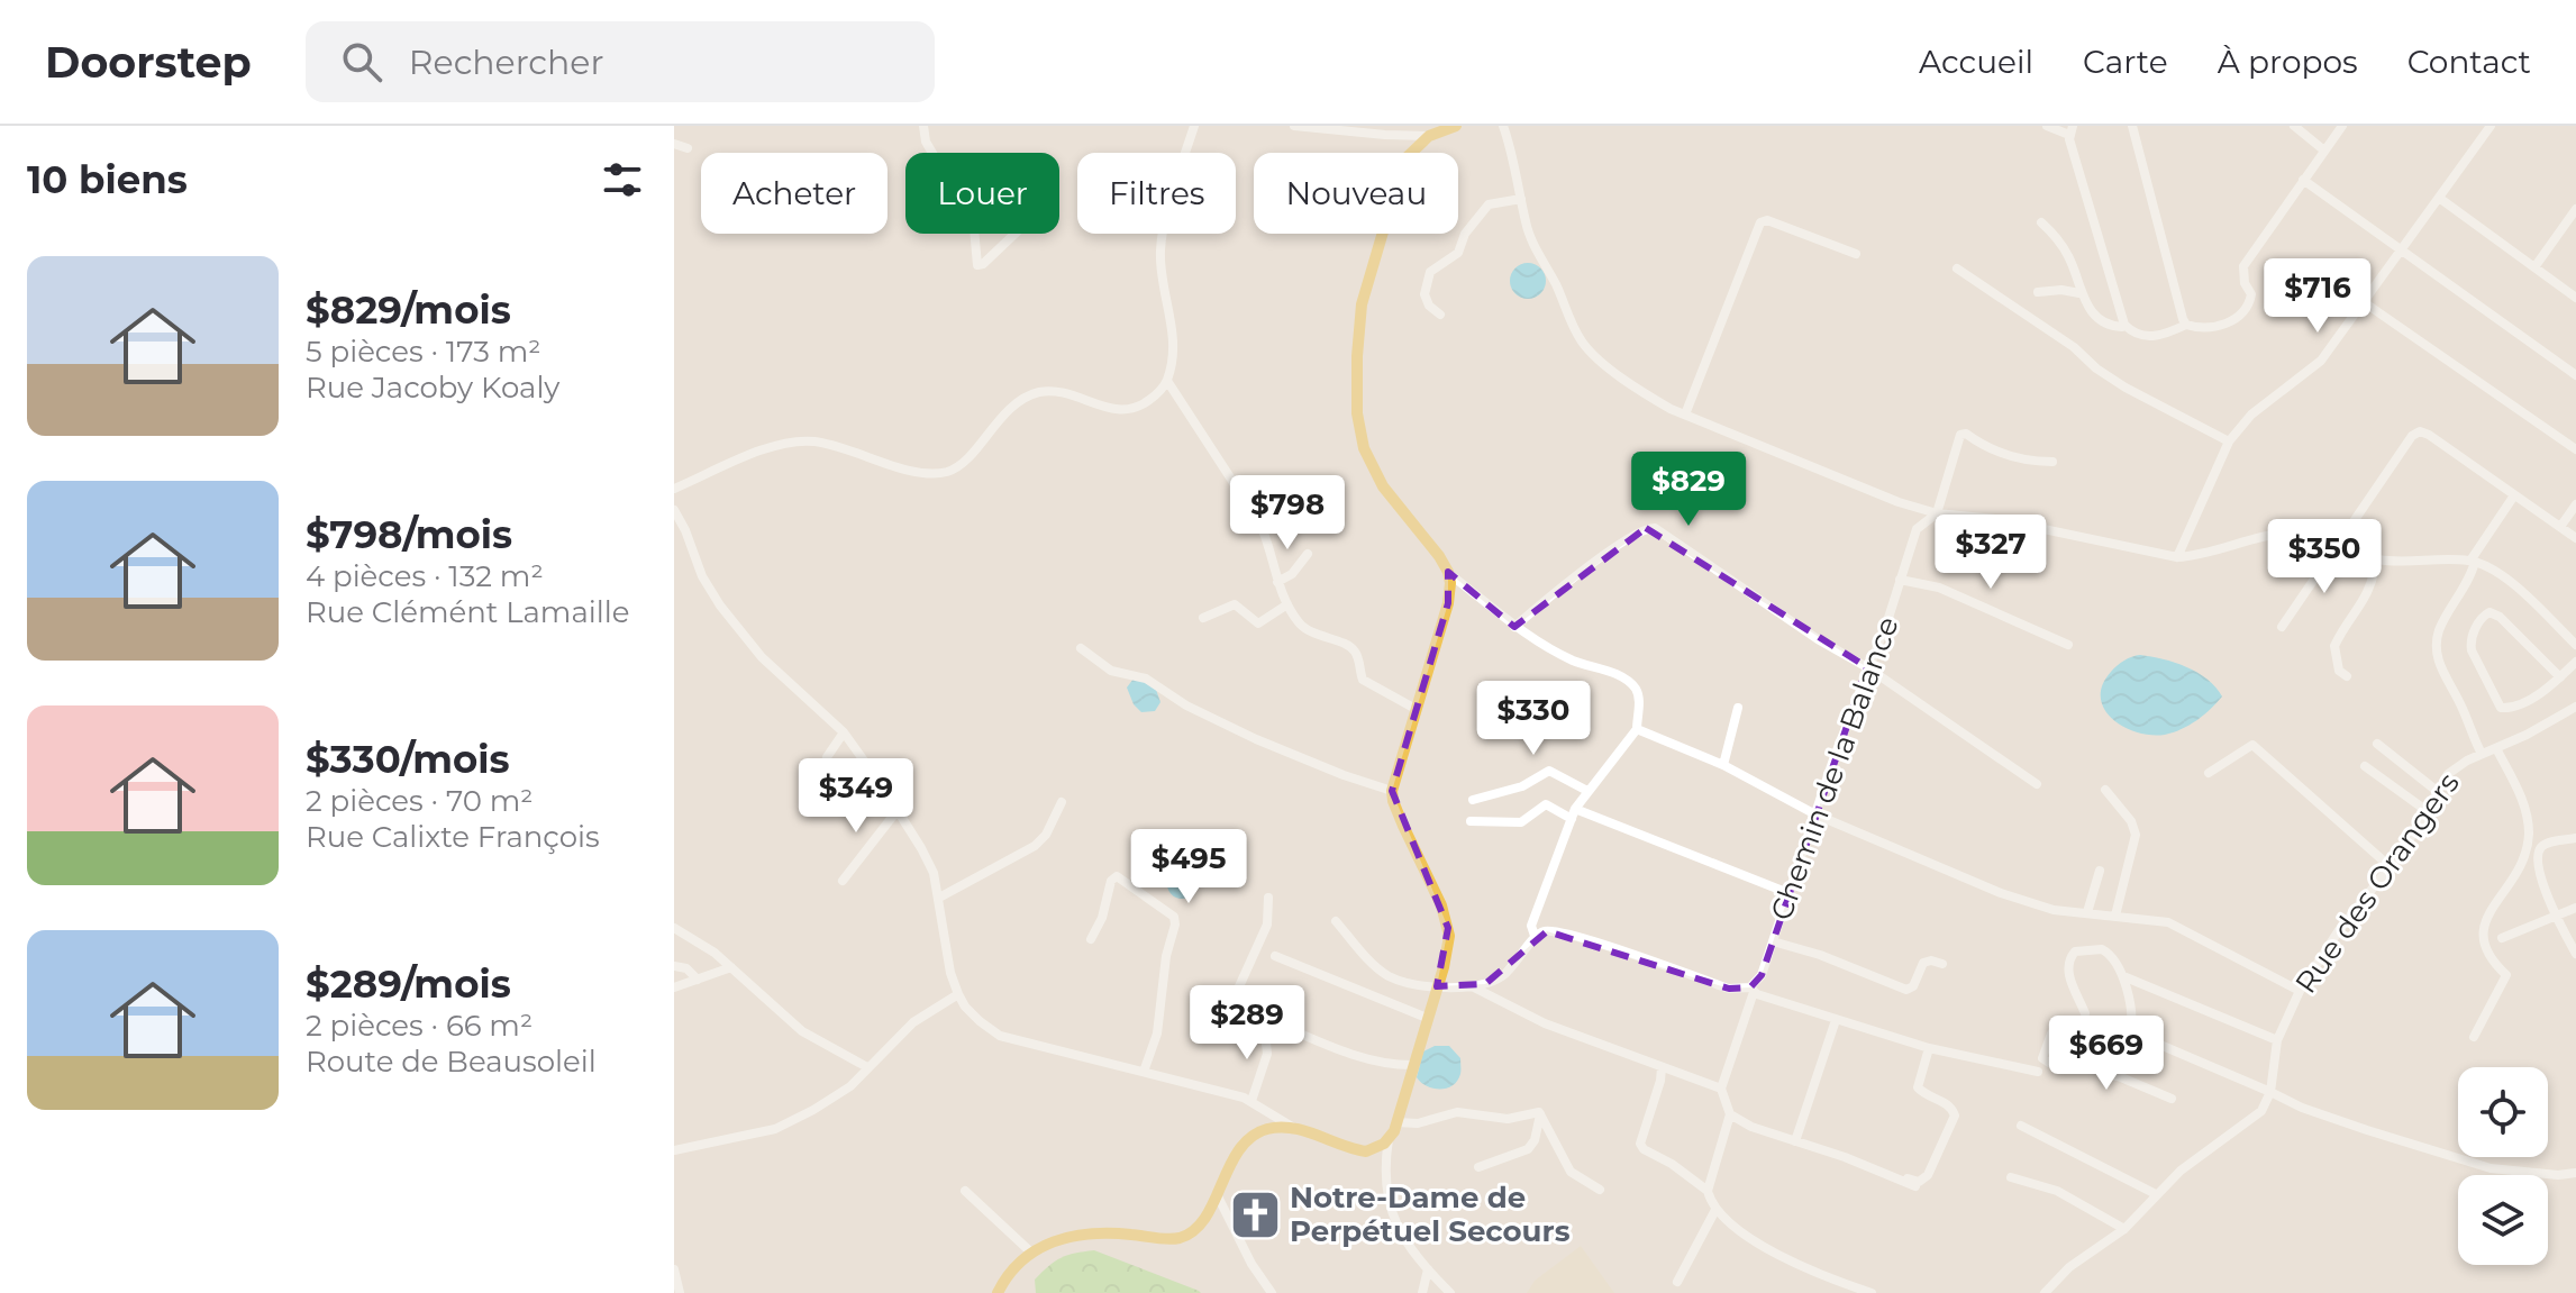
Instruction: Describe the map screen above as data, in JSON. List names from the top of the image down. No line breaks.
{"streets":{"street":["Chemin de la Balance","Rue des Orangers"]},"places":{"church":["Notre-Dame de Perpétuel Secours"]},"page":{"header":"Doorstep","search":"Rechercher","nav":["Accueil","Carte","À propos","Contact"],"heading":"10 biens","chip":["Acheter","Louer","Filtres","Nouveau"],"list":[{"name":"$829/mois","note":"5 pièces · 173 m² · Rue Jacoby Koaly"},{"name":"$798/mois","note":"4 pièces · 132 m² · Rue Clémént Lamaille"},{"name":"$330/mois","note":"2 pièces · 70 m² · Rue Calixte François"},{"name":"$289/mois","note":"2 pièces · 66 m² · Route de Beausoleil"}],"price":["$716","$829","$798","$327","$350","$330","$349","$495","$289","$669"]}}
